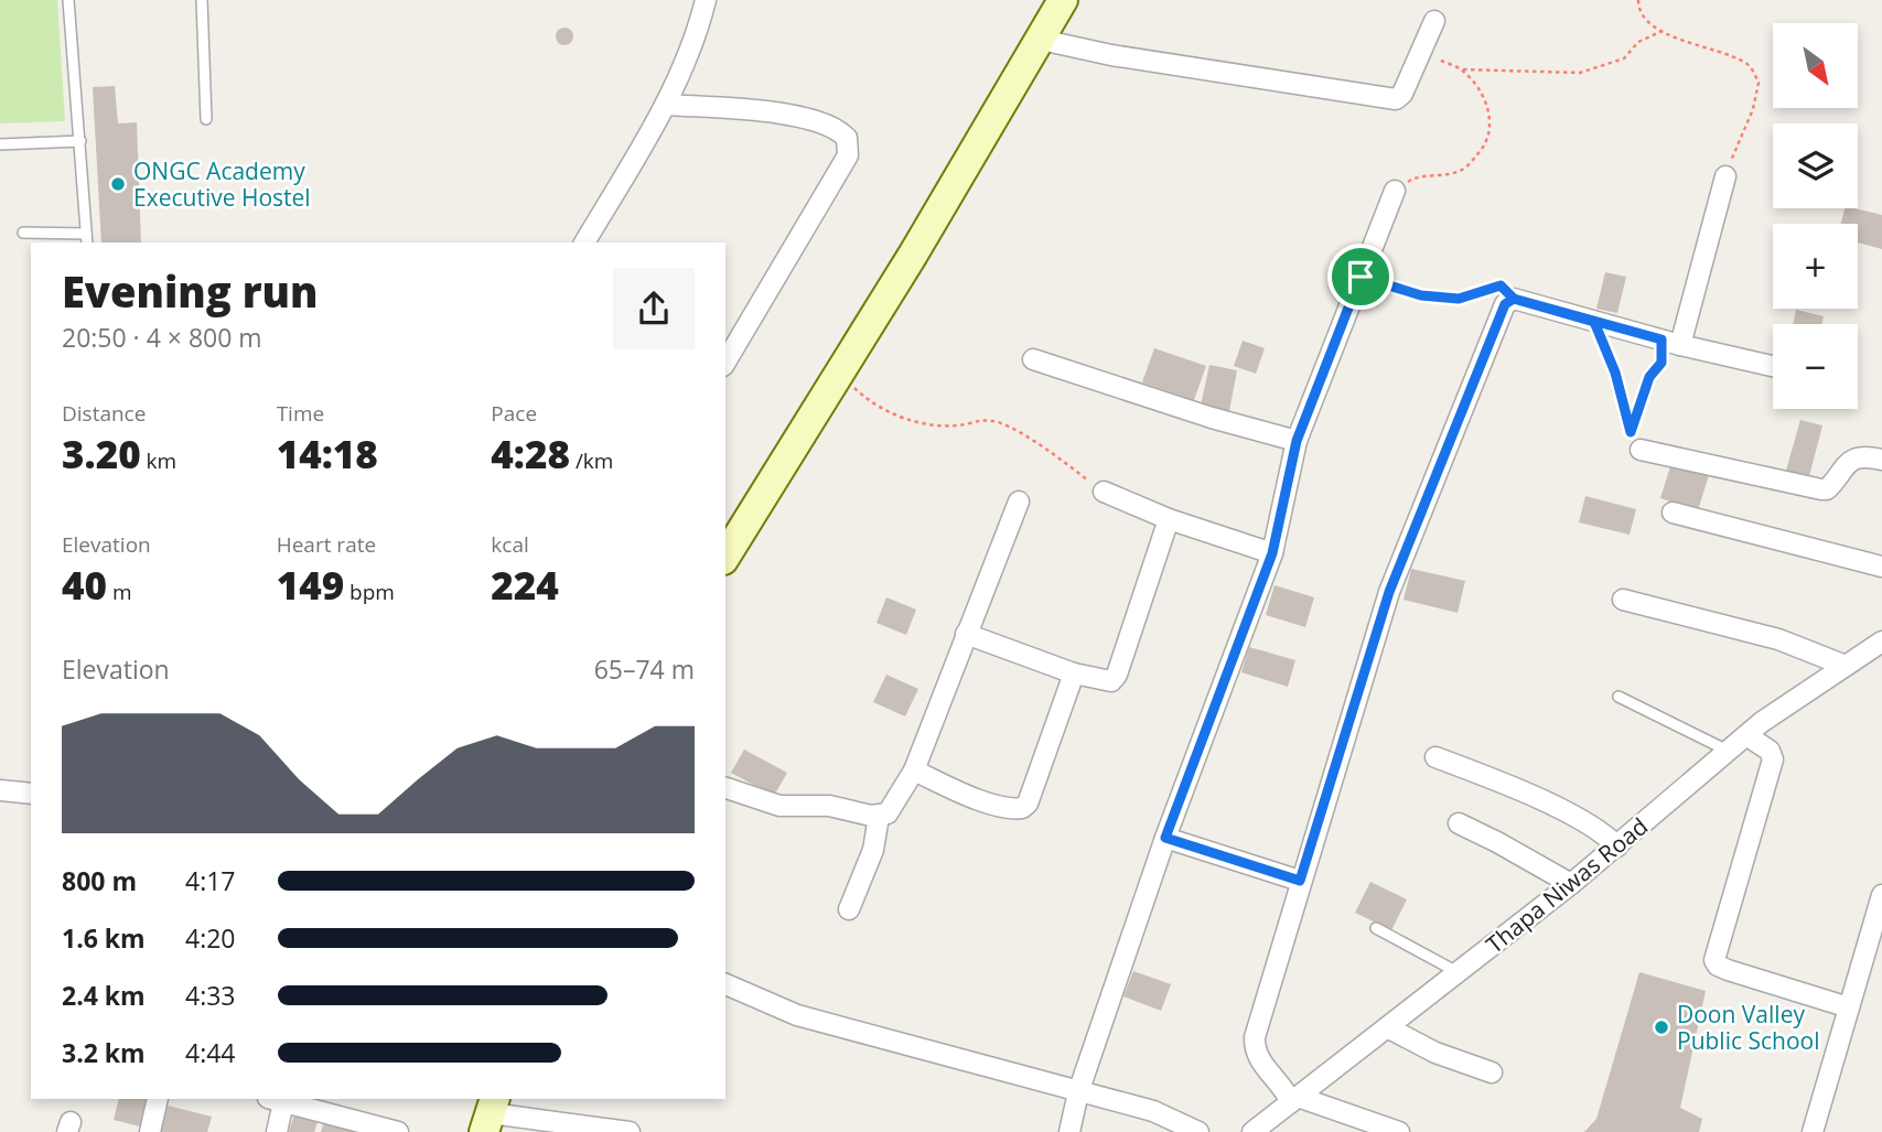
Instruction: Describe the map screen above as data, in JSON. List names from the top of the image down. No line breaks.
{"streets":{"street":["Thapa Niwas Road"]},"places":["ONGC Academy Executive Hostel","Doon Valley Public School"],"north":"bottom right","page":{"map_buttons":["+","−"],"heading":["Evening run","20:50 · 4 × 800 m"],"stats":[["Distance","3.20 km"],["Time","14:18"],["Pace","4:28 /km"],["Elevation","40 m"],["Heart rate","149 bpm"],["kcal","224"]],"chart":["Elevation","65–74 m"],"list":[{"name":"800 m","note":"4:17"},{"name":"1.6 km","note":"4:20"},{"name":"2.4 km","note":"4:33"},{"name":"3.2 km","note":"4:44"}]}}
